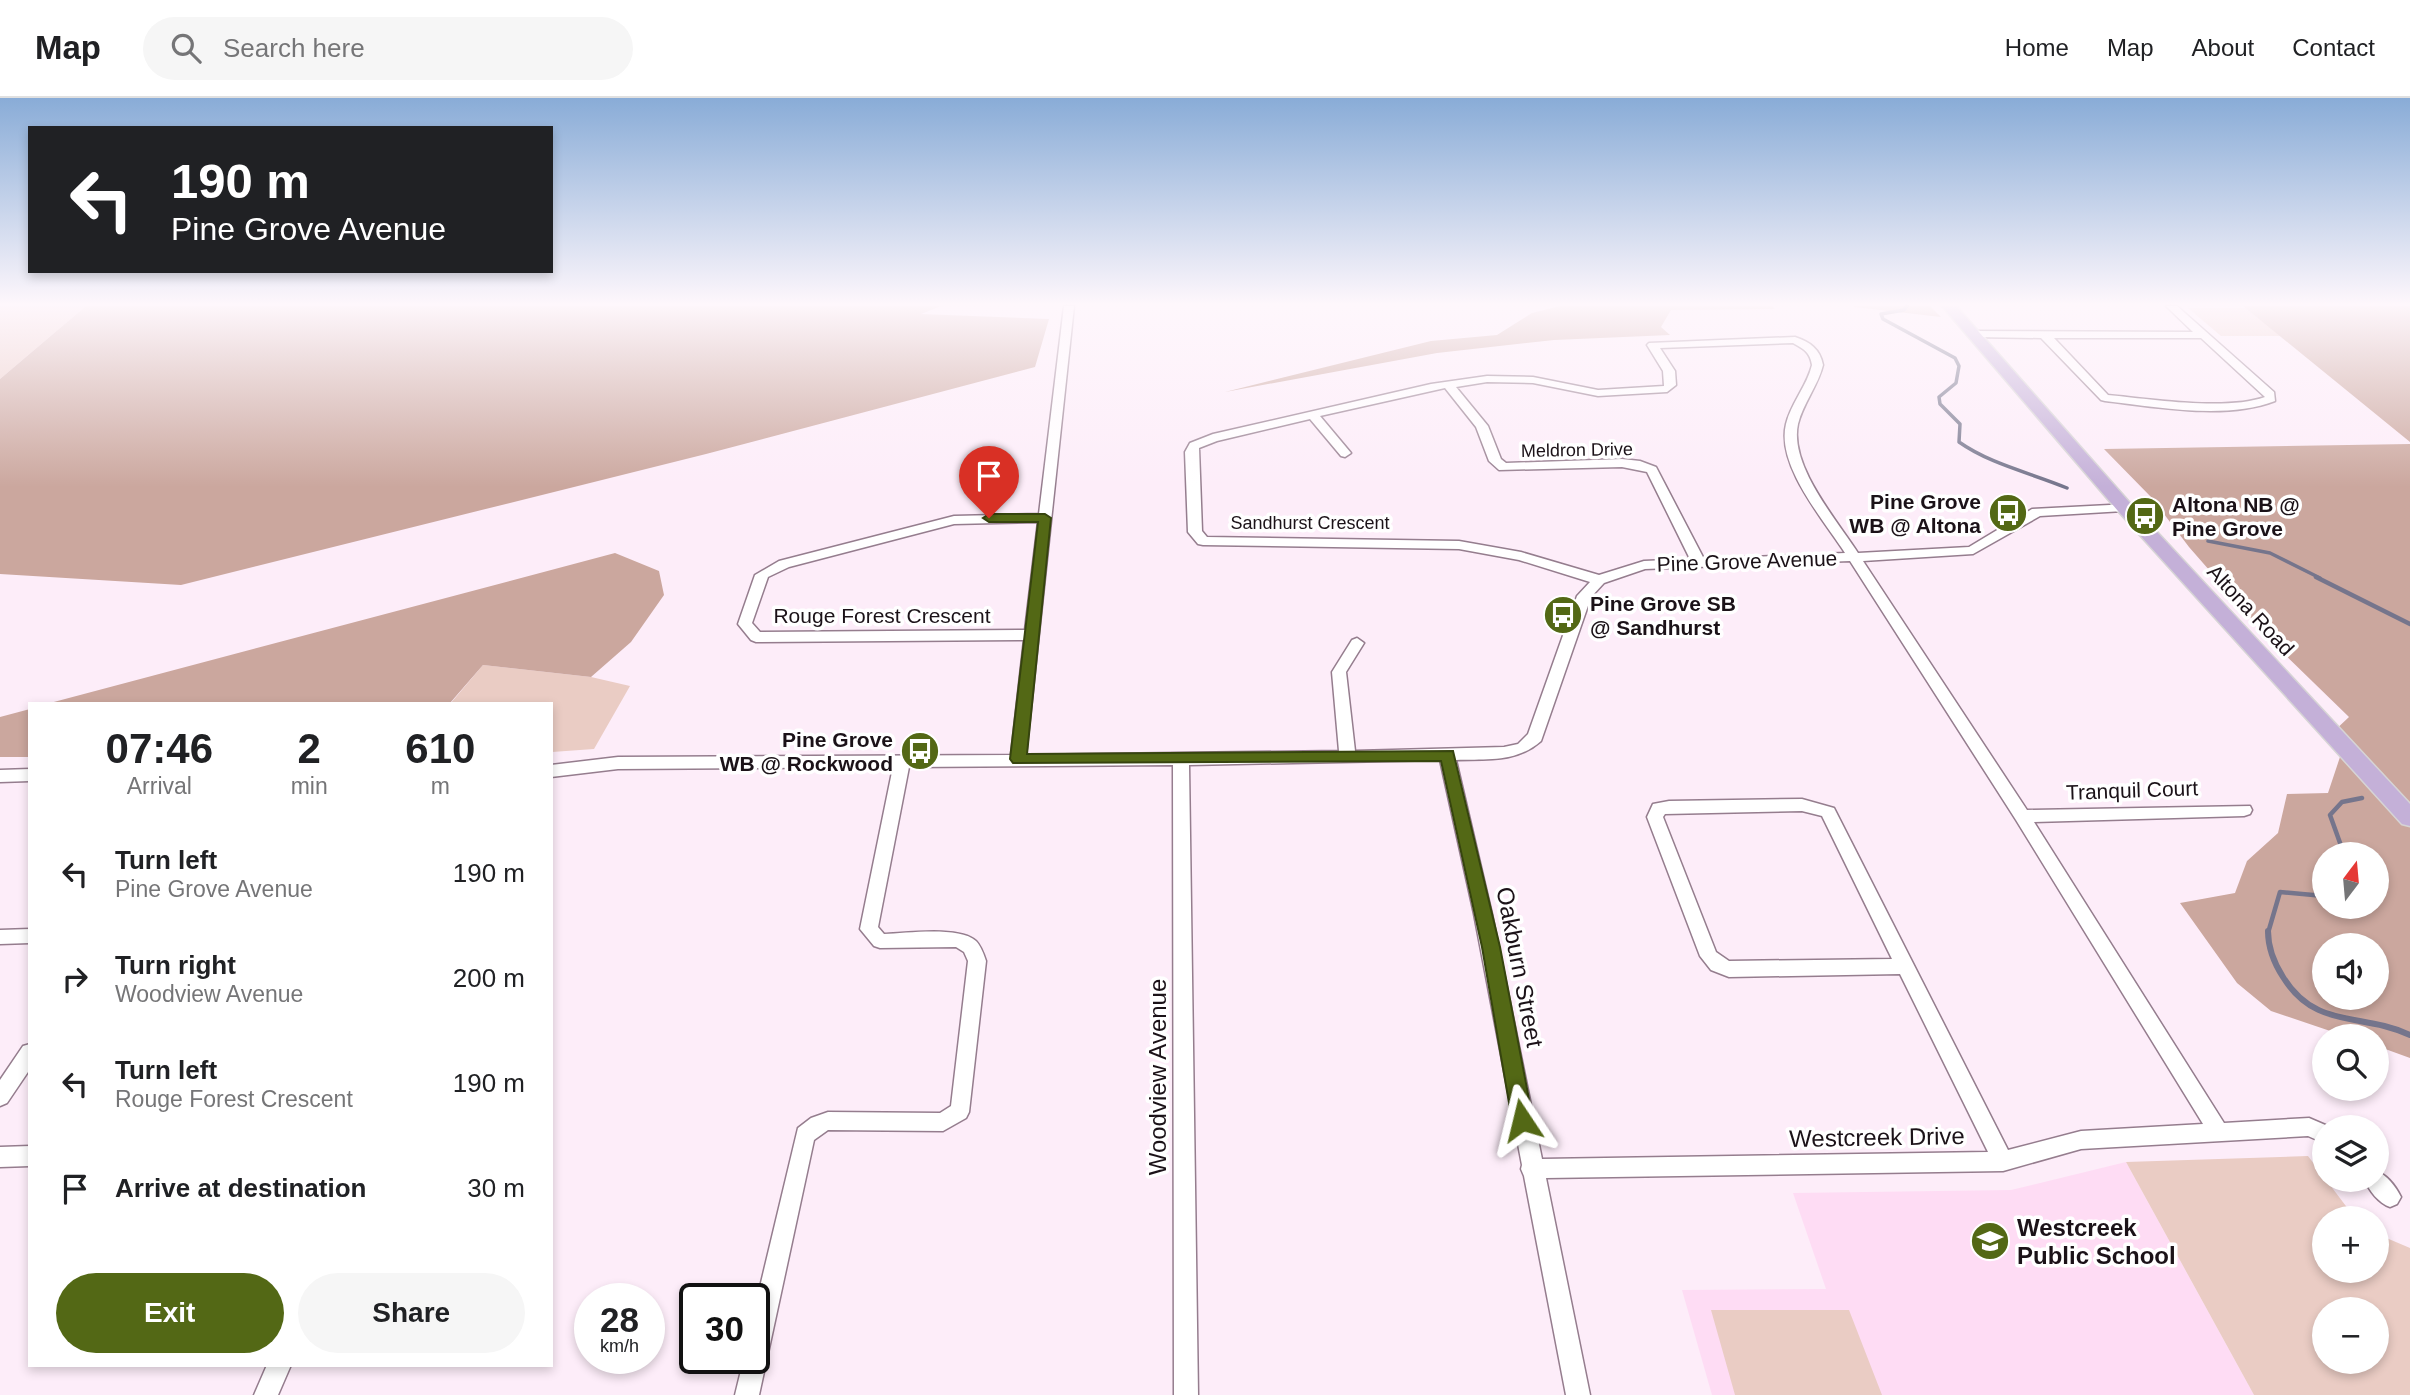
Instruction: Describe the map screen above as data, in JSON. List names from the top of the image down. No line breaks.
{"streets":{"main road":["Altona Road"],"street":["Meldron Drive","Sandhurst Crescent","Pine Grove Avenue","Rouge Forest Crescent","Tranquil Court","Oakburn Street","Woodview Avenue","Westcreek Drive"]},"crossings":[["Meldron Drive","Sandhurst Crescent"],["Meldron Drive","Pine Grove Avenue"],["Sandhurst Crescent","Pine Grove Avenue"],["Pine Grove Avenue","Altona Road"],["Oakburn Street","Westcreek Drive"]],"places":{"bus stop":["Pine Grove WB @ Altona","Altona NB @ Pine Grove","Pine Grove SB @ Sandhurst","Pine Grove WB @ Rockwood"],"school or university":["Westcreek Public School"]},"north":"top","page":{"header":"Map","search":"Search here","nav":["Home","Map","About","Contact"],"turn":["190 m","Pine Grove Avenue"],"eta":["07:46","Arrival","2","min","610","m"],"list":[{"name":"Turn left","note":"Pine Grove Avenue","value":"190 m"},{"name":"Turn right","note":"Woodview Avenue","value":"200 m"},{"name":"Turn left","note":"Rouge Forest Crescent","value":"190 m"},{"name":"Arrive at destination","value":"30 m"}],"map_buttons":["+","−"],"buttons":["Exit","Share"],"speed":"28 km/h","limit":"30"}}
